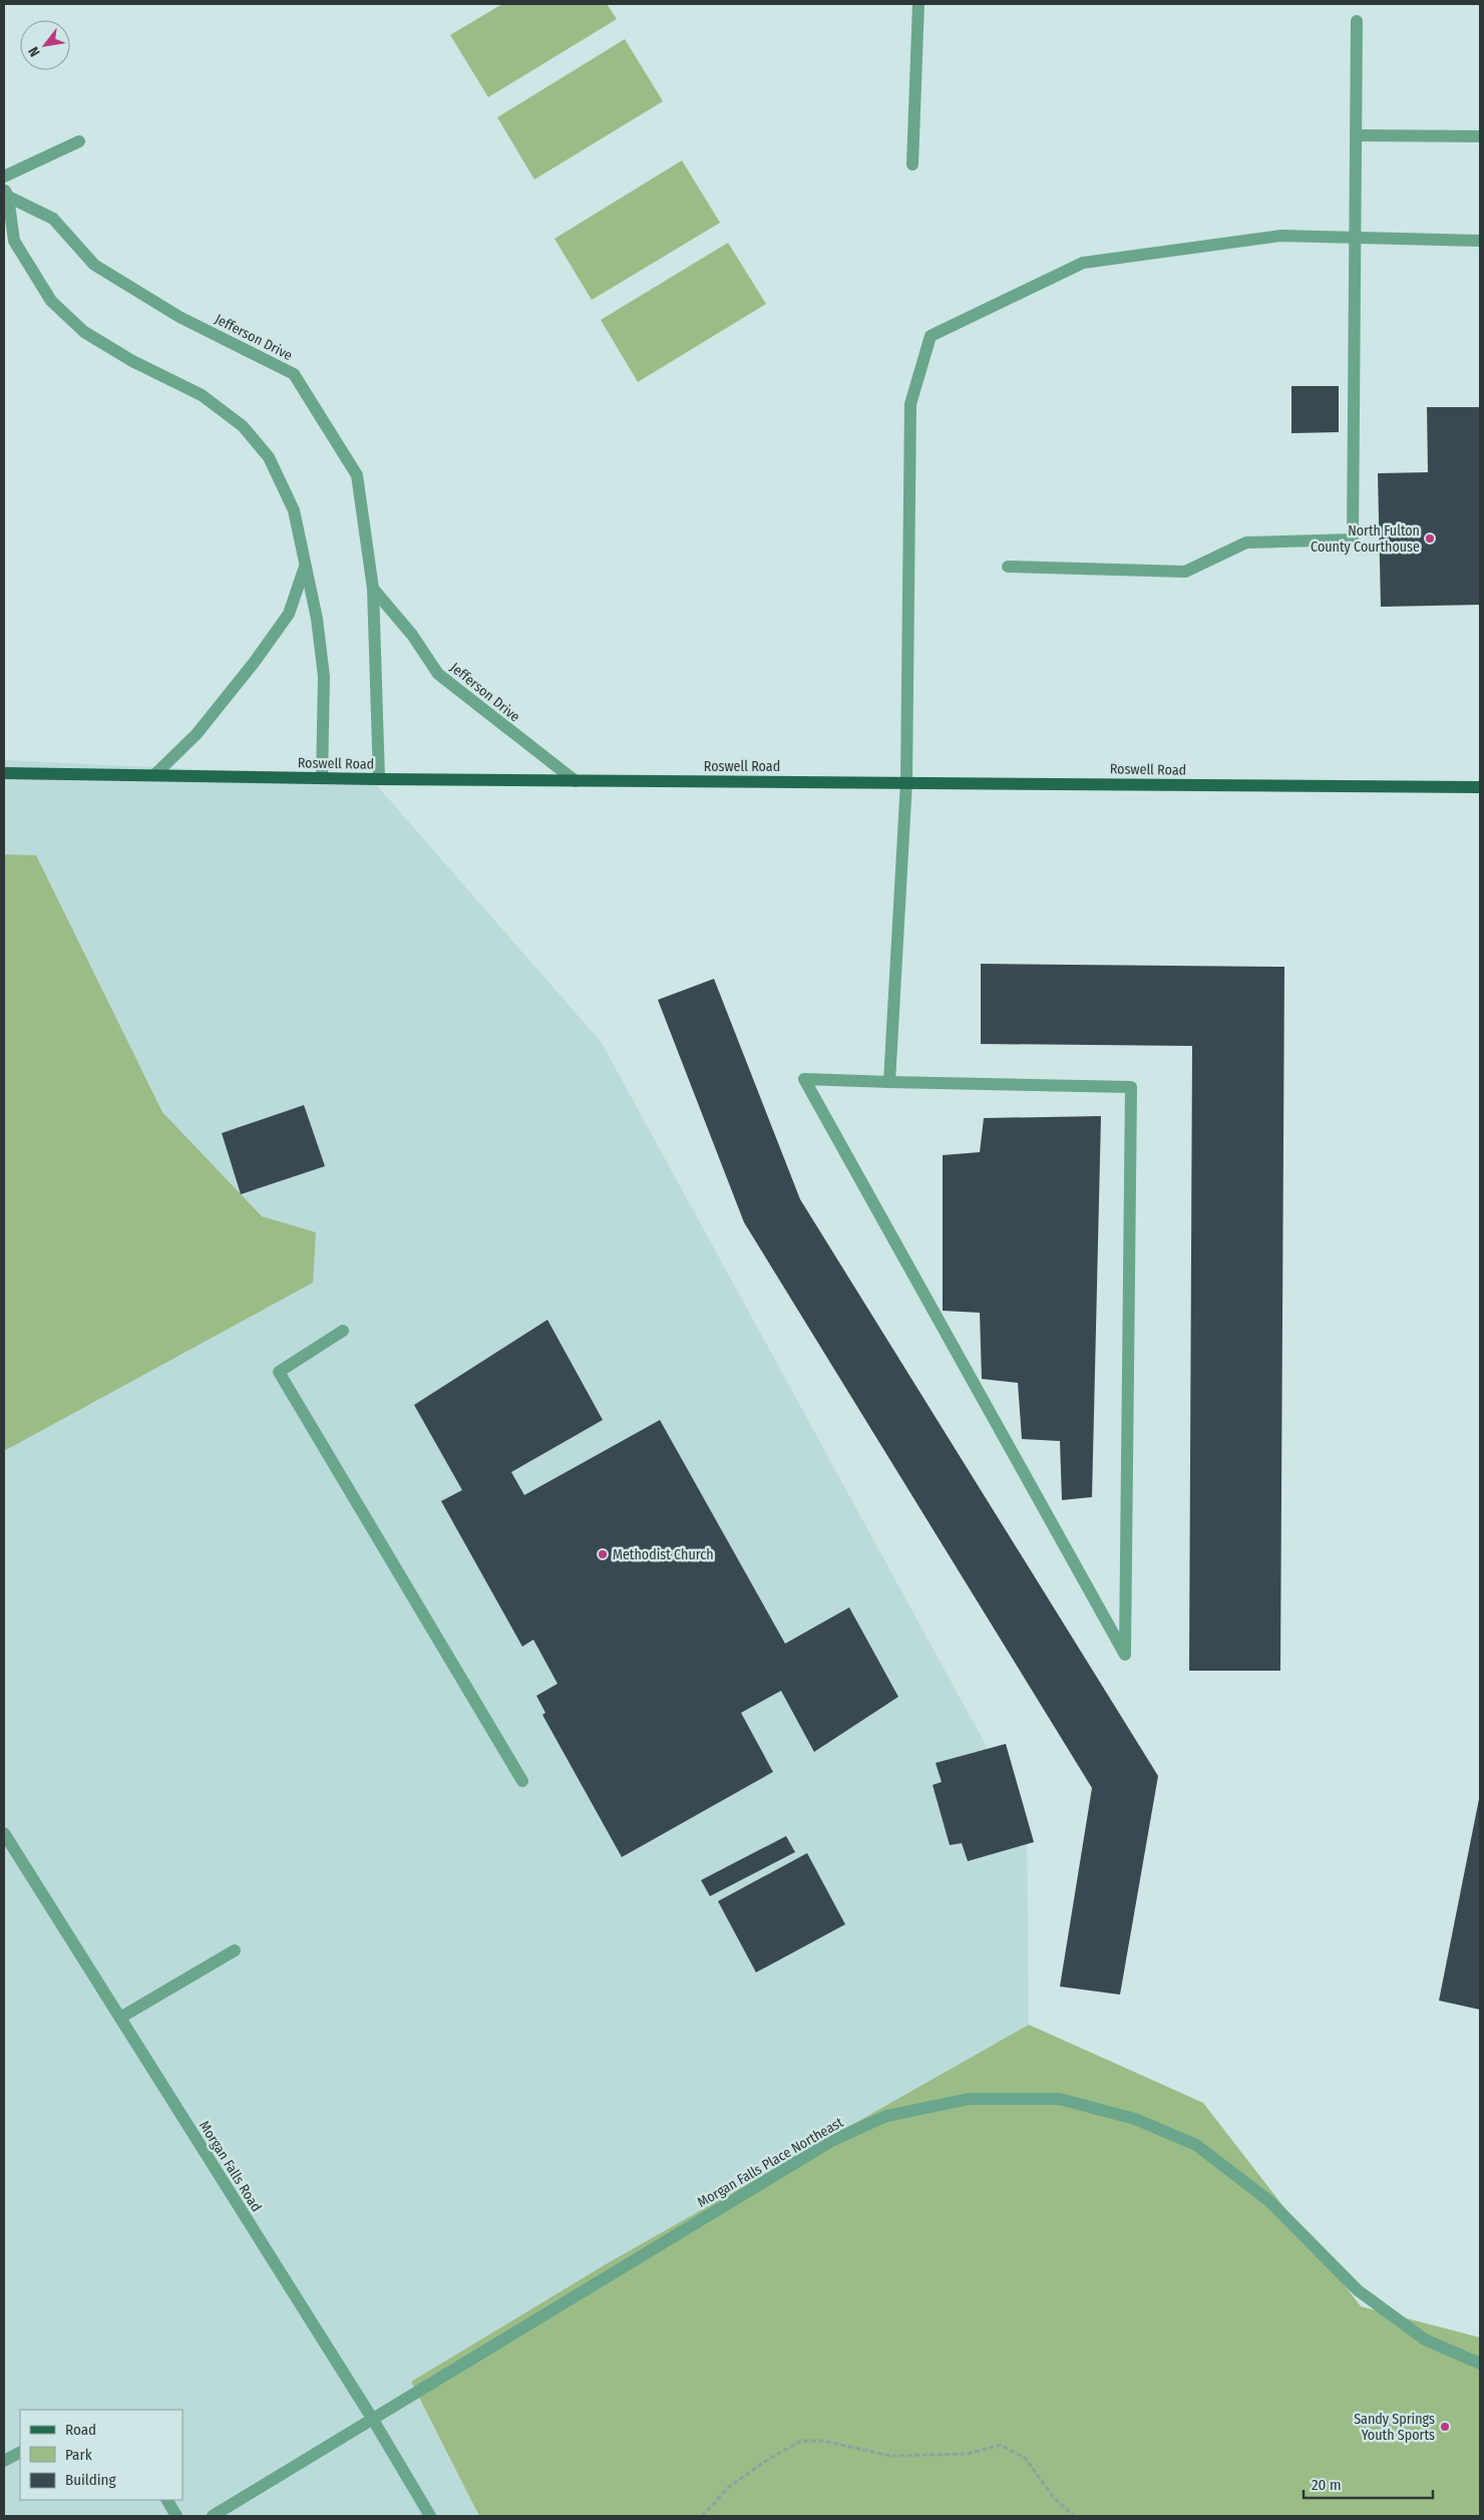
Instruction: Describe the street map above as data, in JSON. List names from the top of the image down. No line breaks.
{"streets":{"main road":["Roswell Road"],"street":["Jefferson Drive","Morgan Falls Place Northeast","Morgan Falls Road"]},"crossings":[["Jefferson Drive","Roswell Road"],["Morgan Falls Place Northeast","Morgan Falls Road"]],"places":["North Fulton County Courthouse","Methodist Church","Sandy Springs Youth Sports"],"legend":["Road","Park","Building"],"scale_bar":"20 m","north":"bottom left"}
